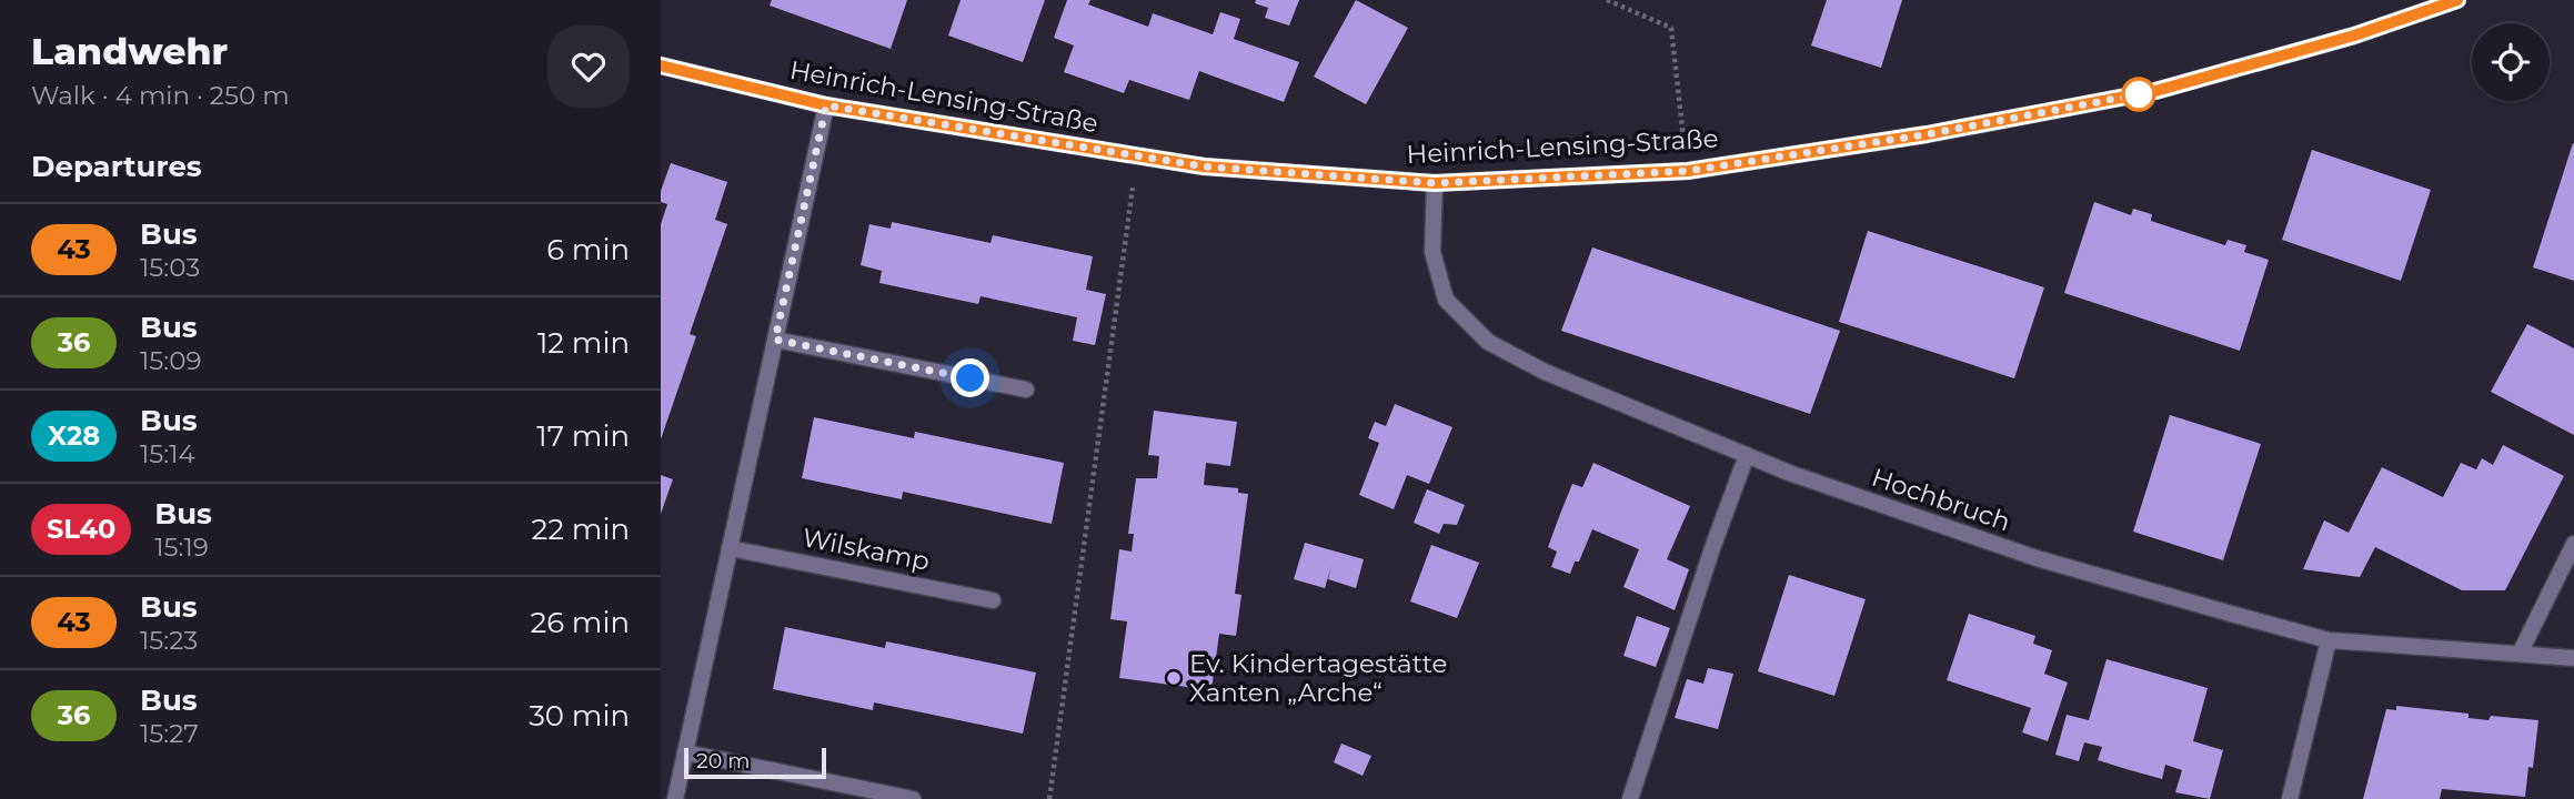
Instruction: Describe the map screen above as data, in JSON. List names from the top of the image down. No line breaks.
{"streets":{"street":["Heinrich-Lensing-Straße","Hochbruch","Wilskamp"]},"crossings":[["Heinrich-Lensing-Straße","Hochbruch"]],"places":["Ev. Kindertagestätte Xanten „Arche“"],"lines":["bus line 43"],"scale_bar":"20 m","page":{"heading":[["Landwehr","Walk · 4 min · 250 m"],"Departures"],"list":[{"mark":"43","name":"Bus","note":"15:03","value":"6 min"},{"mark":"36","name":"Bus","note":"15:09","value":"12 min"},{"mark":"X28","name":"Bus","note":"15:14","value":"17 min"},{"mark":"SL40","name":"Bus","note":"15:19","value":"22 min"},{"mark":"43","name":"Bus","note":"15:23","value":"26 min"},{"mark":"36","name":"Bus","note":"15:27","value":"30 min"}],"scale":"20 m"}}
